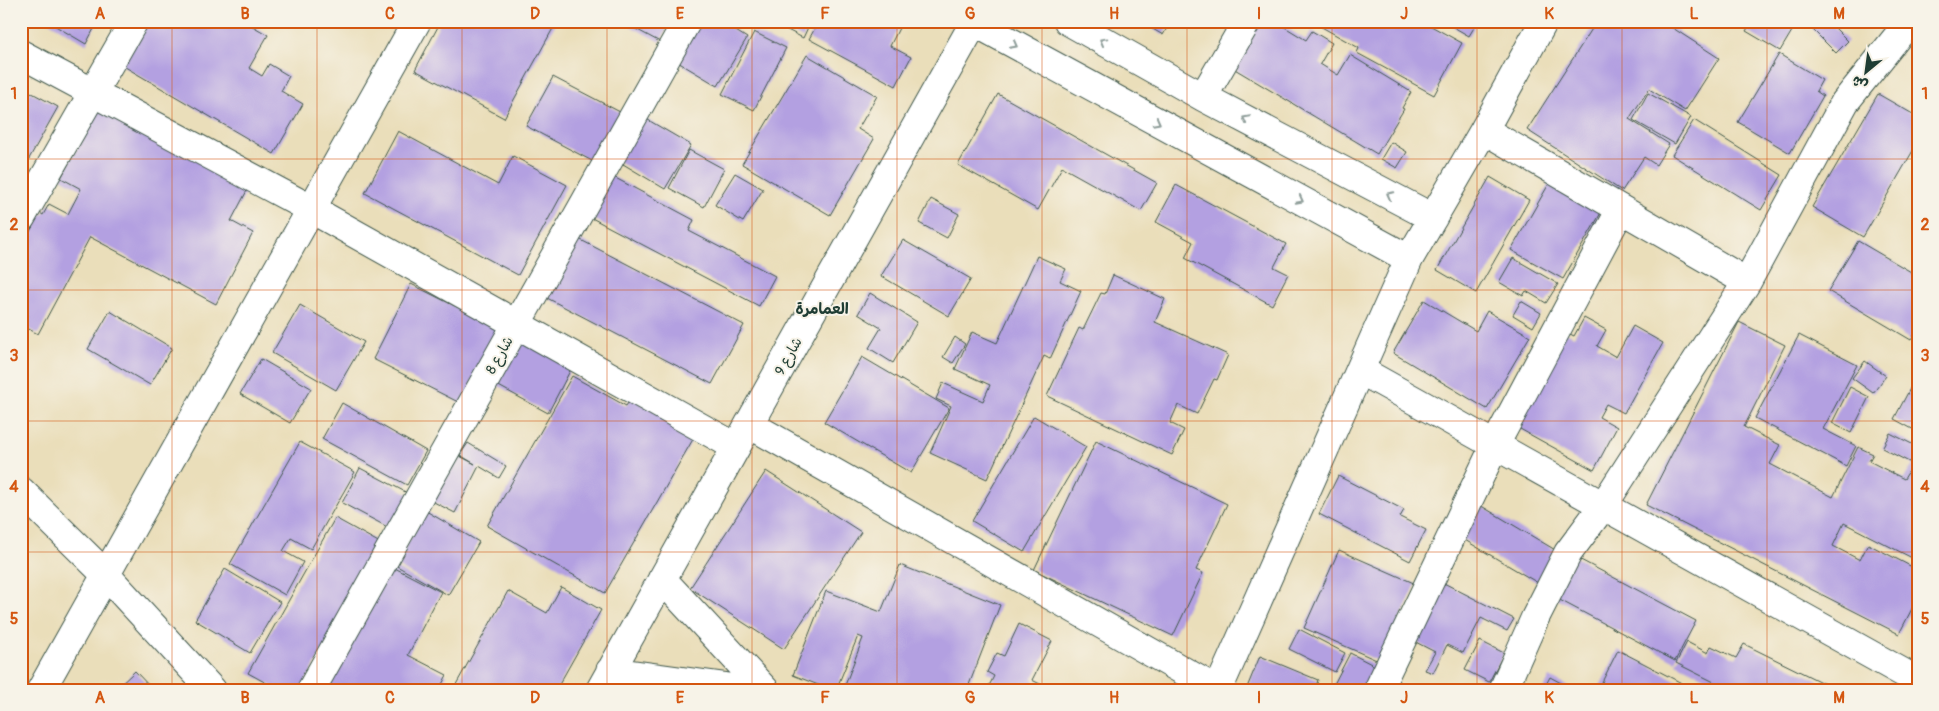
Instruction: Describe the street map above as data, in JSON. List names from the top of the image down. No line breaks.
{"streets":{"street":["شارع 8","شارع 9"]},"districts":["العمامرة"],"north":"bottom left","grid":{"columns":["A","B","C","D","E","F","G","H","I","J","K","L","M"],"rows":["1","2","3","4","5"]}}
